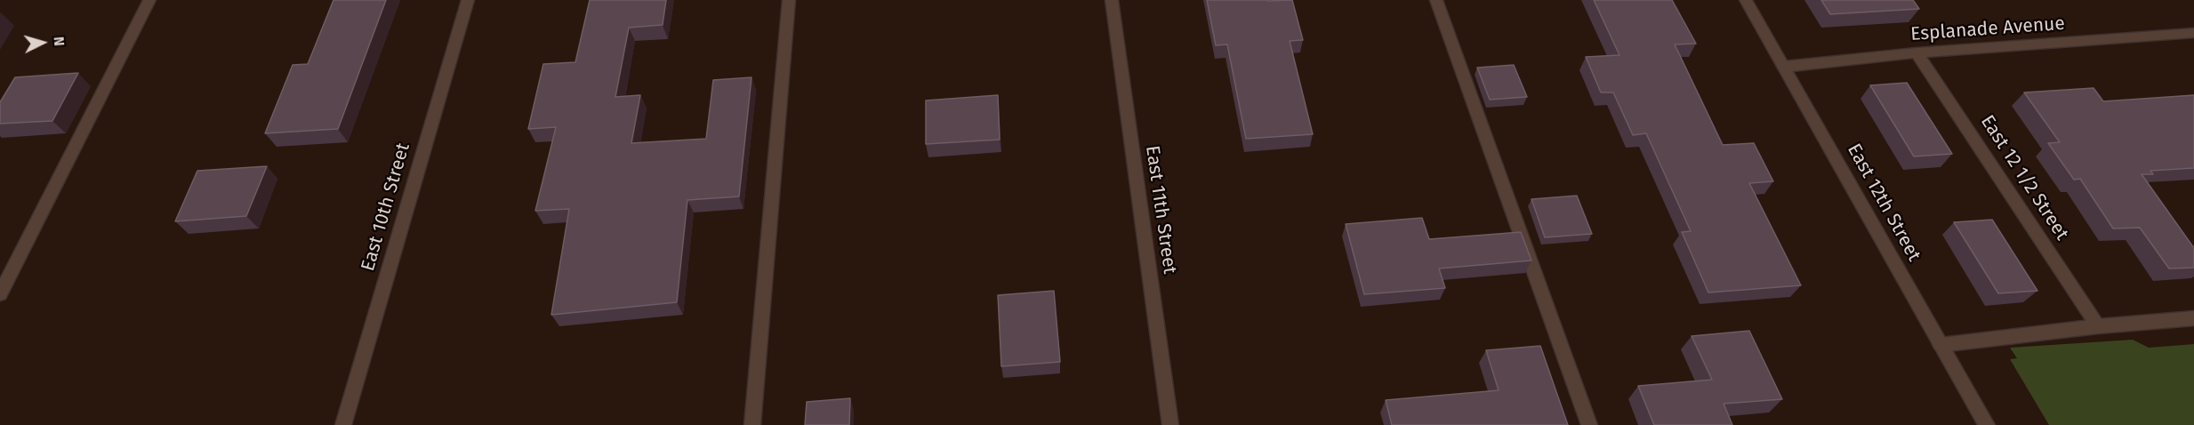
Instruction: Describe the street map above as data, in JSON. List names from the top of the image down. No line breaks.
{"streets":{"street":["Esplanade Avenue","East 12 1/2 Street","East 12th Street","East 10th Street","East 11th Street"]},"crossings":[["Esplanade Avenue","East 12 1/2 Street"],["Esplanade Avenue","East 12th Street"]],"north":"right"}
